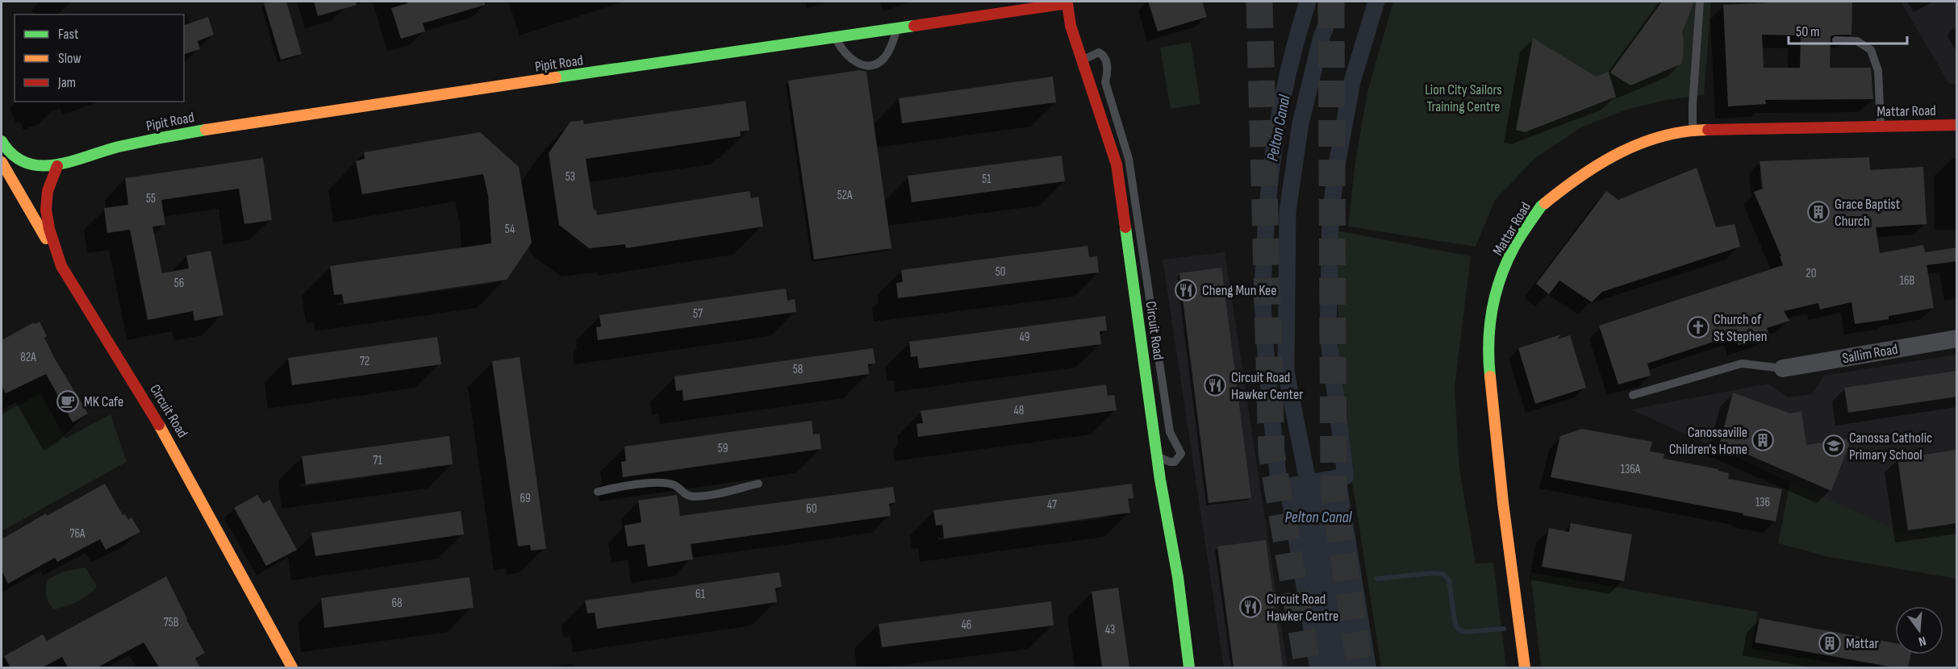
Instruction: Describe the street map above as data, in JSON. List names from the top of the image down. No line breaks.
{"streets":{"street":["Pipit Road","Mattar Road","Circuit Road","Sallim Road"]},"crossings":[["Pipit Road","Circuit Road"]],"water":["Pelton Canal"],"parks":["Lion City Sailors Training Centre"],"places":{"building":["Grace Baptist Church","Canossaville Children's Home","Mattar"],"restaurant":["Cheng Mun Kee","Circuit Road Hawker Center","Circuit Road Hawker Centre"],"church":["Church of St Stephen"],"cafe":["MK Cafe"],"school or university":["Canossa Catholic Primary School"]},"house_numbers":["53","51","52A","55","54","50","20","16B","56","57","49","82A","72","58","48","59","71","136A","69","136","47","60","76A","61","68","75B","46","43"],"legend":["Fast","Slow","Jam"],"scale_bar":"50 m","north":"bottom"}
